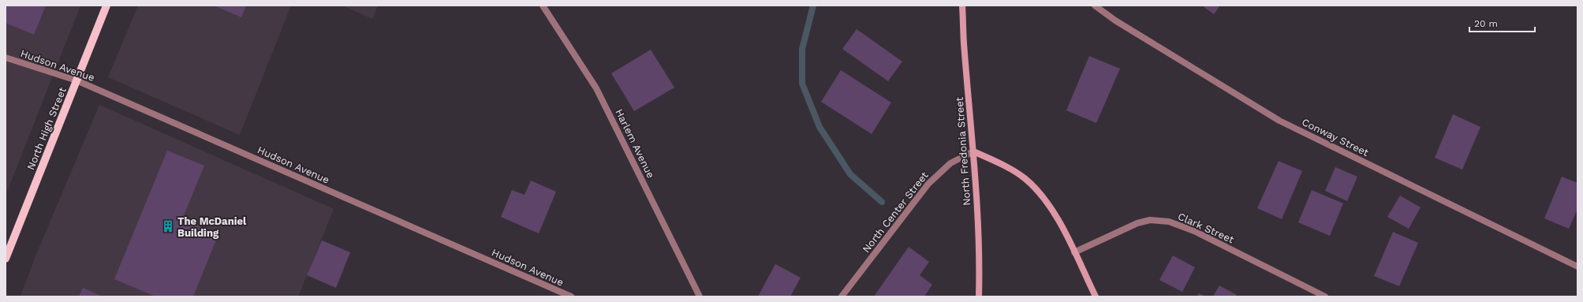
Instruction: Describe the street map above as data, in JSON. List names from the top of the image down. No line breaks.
{"streets":{"main road":["North High Street"],"street":["Hudson Avenue","Conway Street","Harlem Avenue","North Fredonia Street","North Center Street","Clark Street"]},"crossings":[["Hudson Avenue","North High Street"],["North Fredonia Street","North Center Street"]],"places":{"building":["The McDaniel Building"]},"scale_bar":"20 m"}
